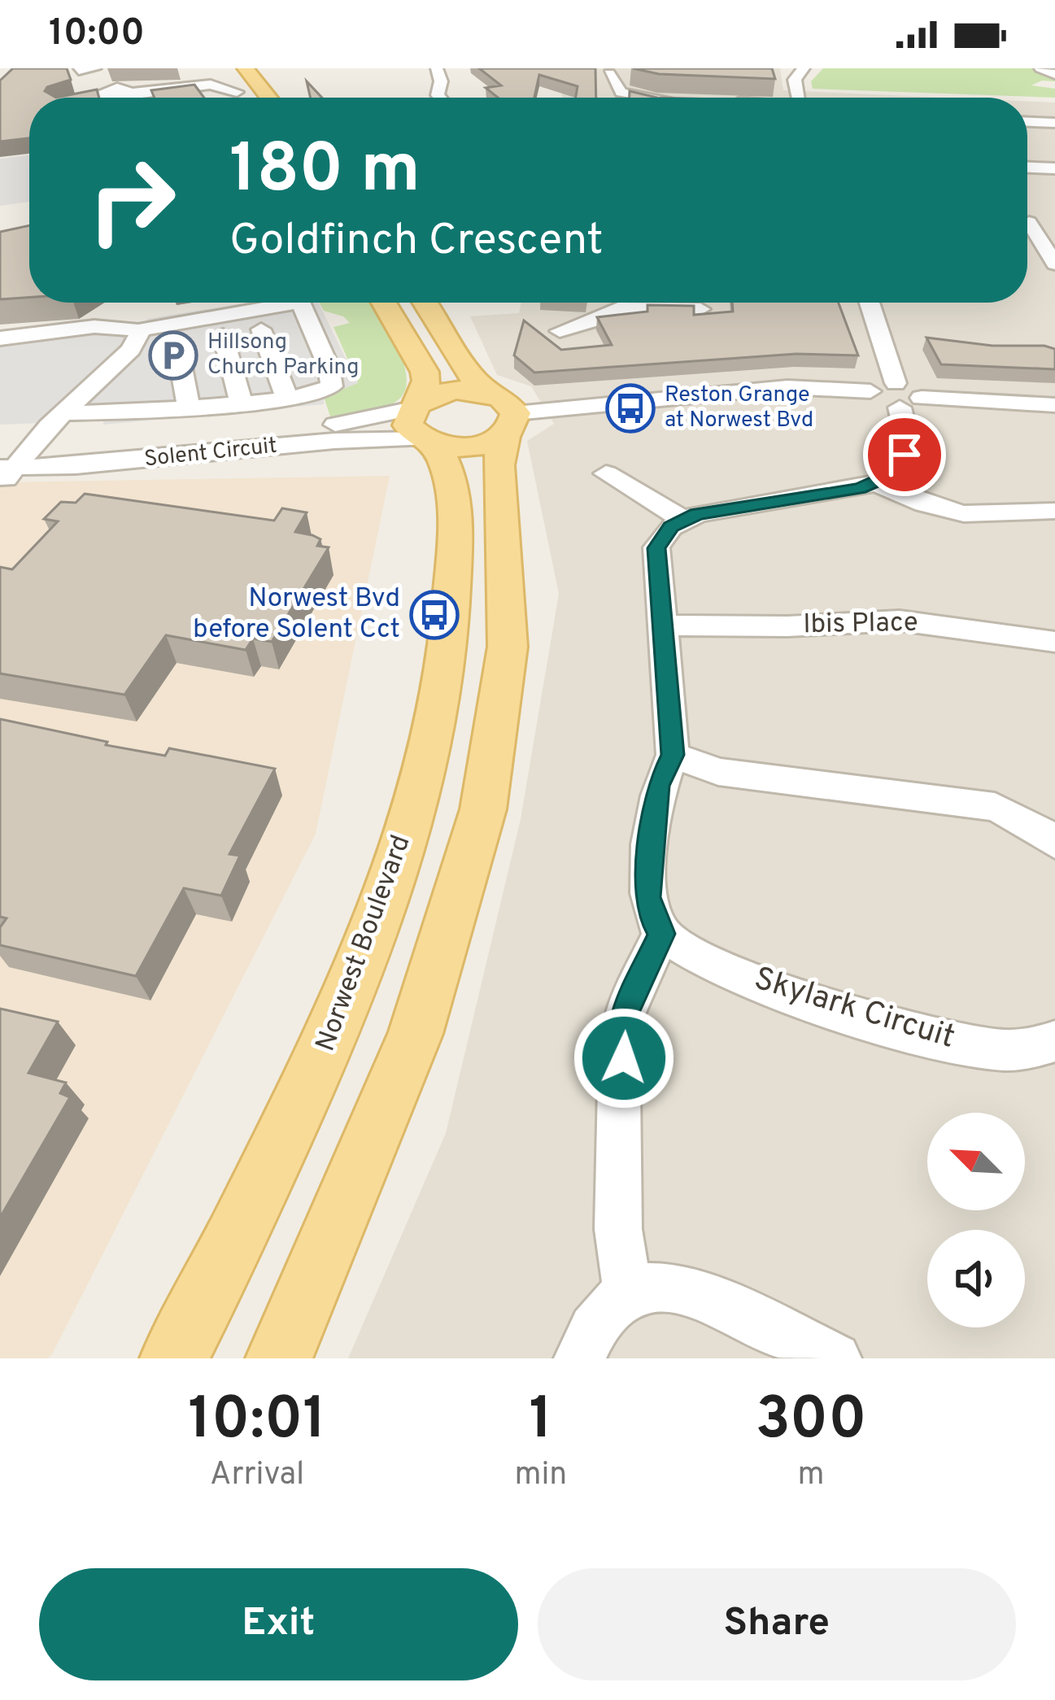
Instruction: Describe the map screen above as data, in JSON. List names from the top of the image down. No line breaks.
{"streets":{"main road":["Norwest Boulevard"],"street":["Solent Circuit","Ibis Place","Skylark Circuit"]},"crossings":[["Solent Circuit","Norwest Boulevard"]],"places":{"parking":["Hillsong Church Parking"],"bus stop":["Reston Grange at Norwest Bvd","Norwest Bvd before Solent Cct"]},"north":"top left","page":{"status":"10:00","turn":["180 m","Goldfinch Crescent"],"eta":["10:01","Arrival","1","min","300","m"],"buttons":["Exit","Share"]}}
